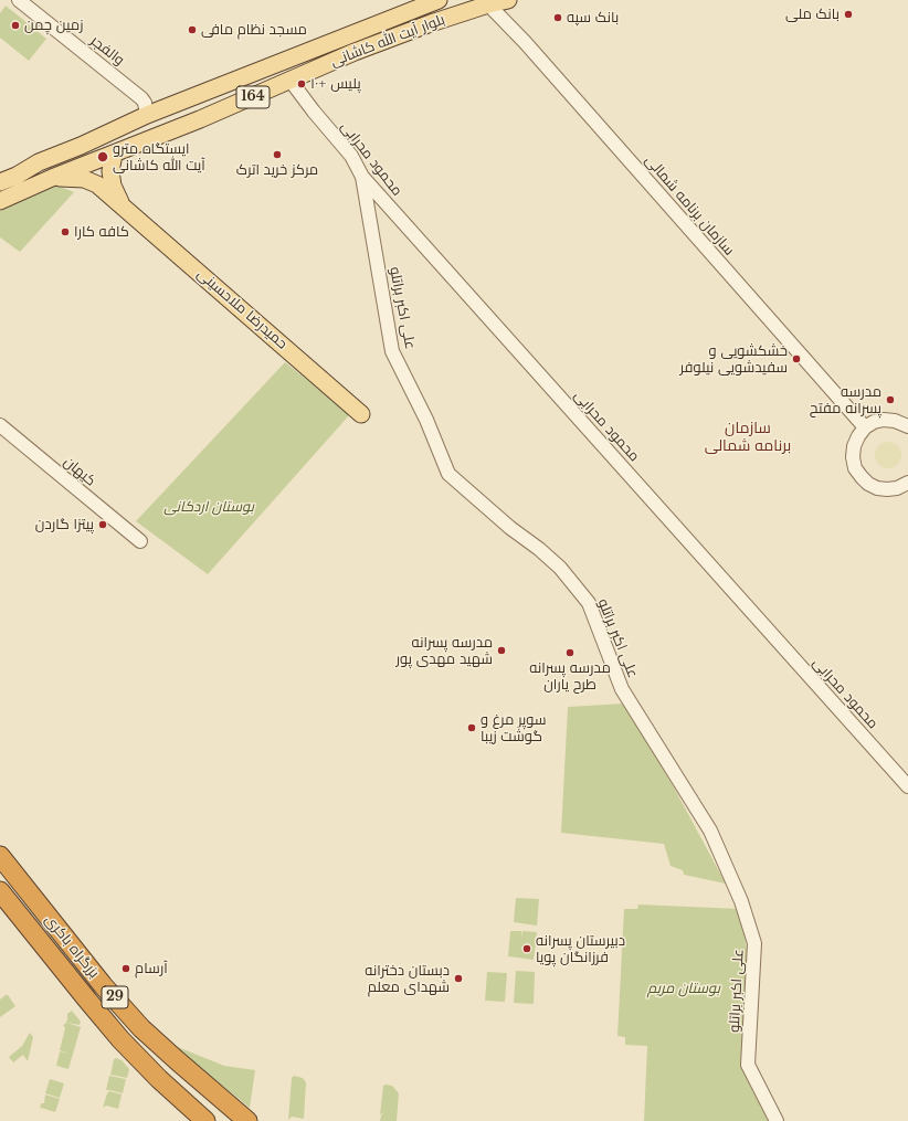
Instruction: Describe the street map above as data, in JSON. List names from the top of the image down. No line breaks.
{"streets":{"highway":["بزرگراه باکری","29"],"main road":["بلوار آیت الله کاشانی","164","حمیدرضا ملاحسینی"],"street":["والفجر","محمود محرابی","سازمان برنامه شمالی","علی اکبر براتلو","کیهان"]},"crossings":[["بلوار آیت الله کاشانی","والفجر"],["بلوار آیت الله کاشانی","محمود محرابی"],["بلوار آیت الله کاشانی","سازمان برنامه شمالی"],["بلوار آیت الله کاشانی","حمیدرضا ملاحسینی"],["محمود محرابی","علی اکبر براتلو"]],"districts":["سازمان برنامه شمالی"],"parks":["بوستان اردکانی","بوستان مریم"],"places":["بانک ملی","بانک سپه","زمین چمن","مسجد نظام مافی","پلیس +۱۰","مرکز خرید اترک","ایستگاه مترو آیت الله کاشانی","کافه کارا","خشکشویی و سفیدشویی نیلوفر","مدرسه پسرانه مفتح","پیتزا گاردن","مدرسه پسرانه شهید مهدی پور","مدرسه پسرانه طرح یاران","سوپر مرغ و گوشت زیبا","دبیرستان پسرانه فرزانگان پویا","آرسام","دبستان دخترانه شهدای معلم"]}
